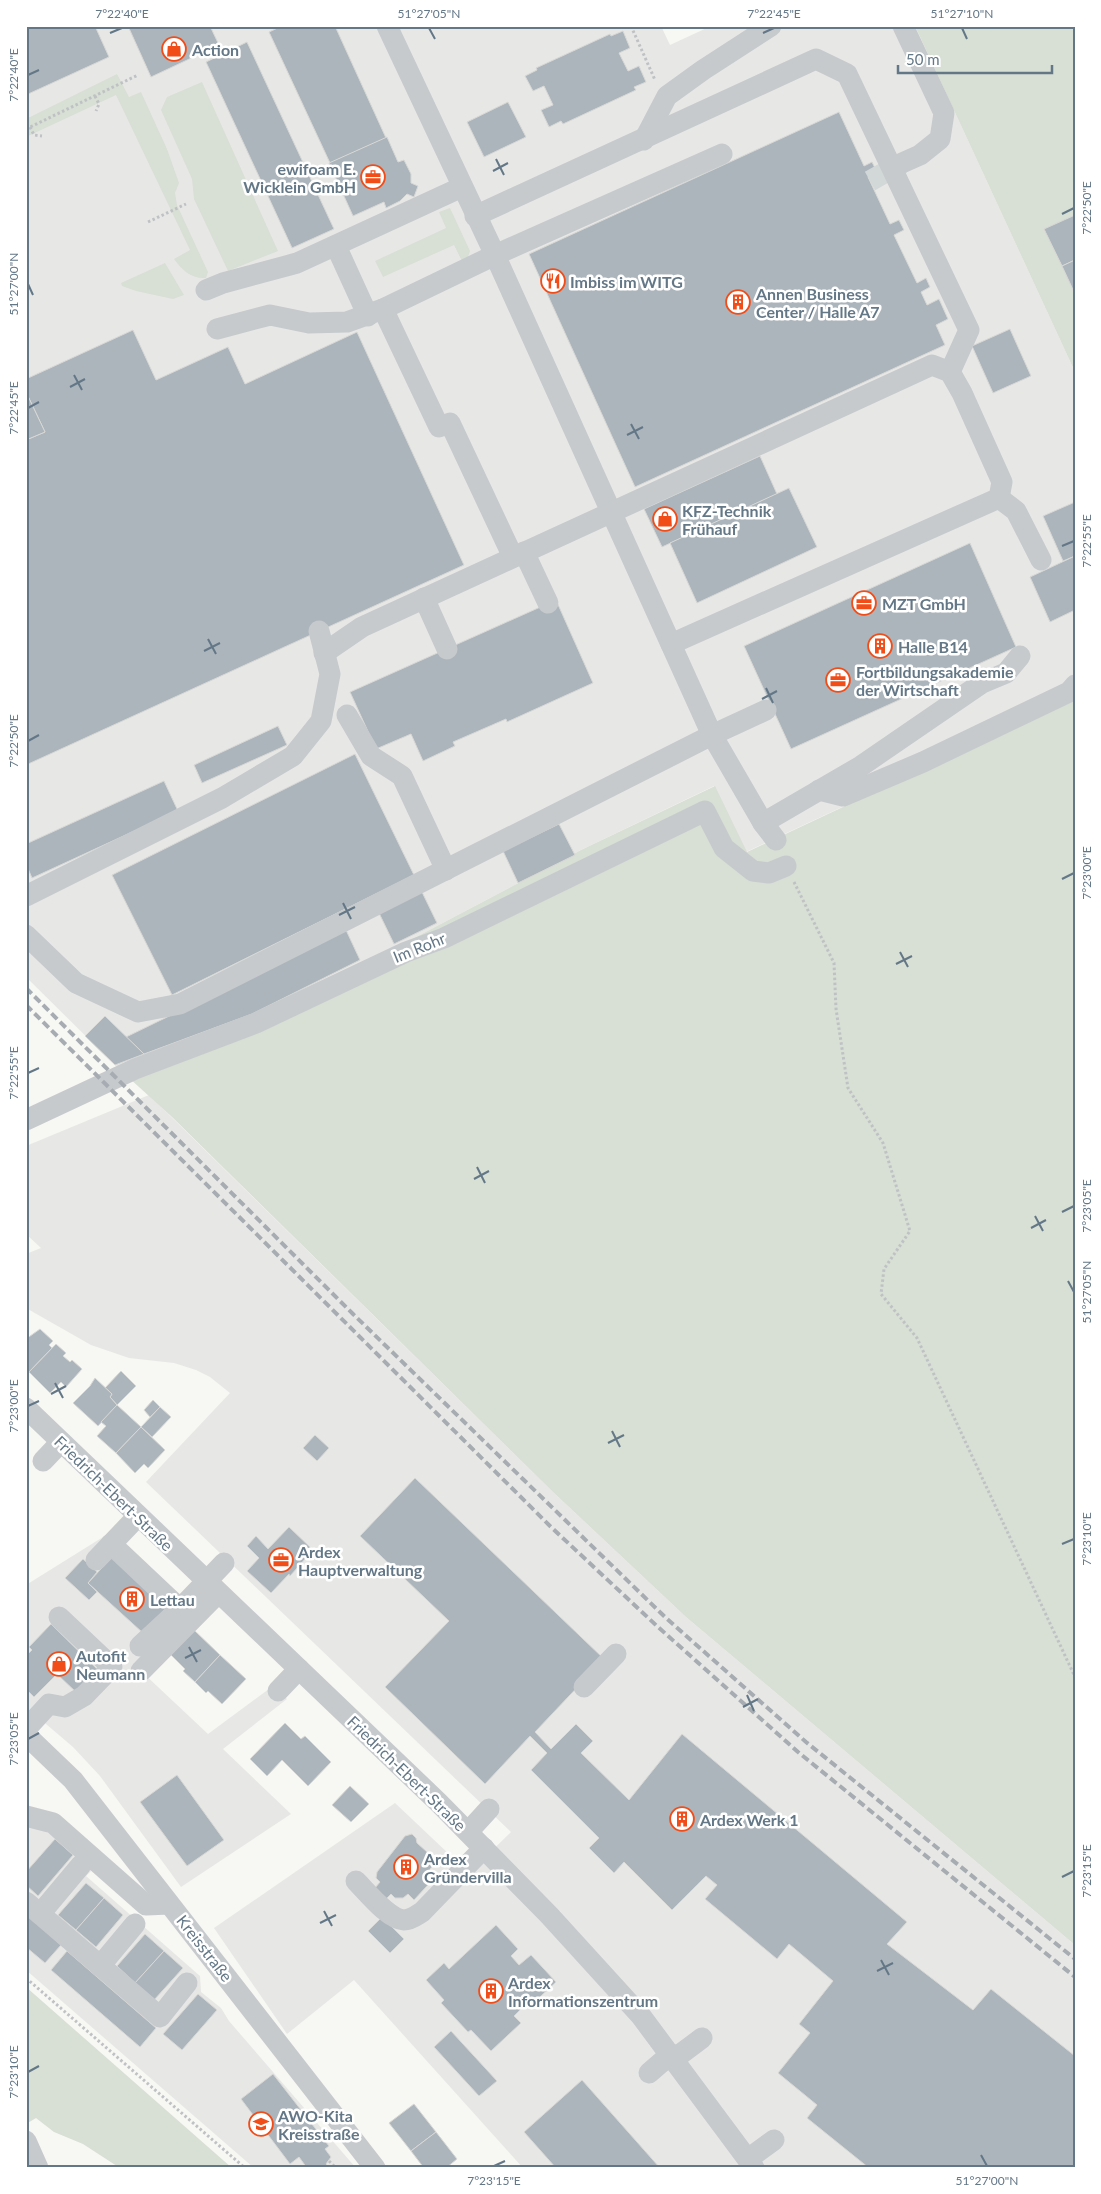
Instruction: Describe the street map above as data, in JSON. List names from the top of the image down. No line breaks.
{"streets":{"street":["Im Rohr","Friedrich-Ebert-Straße","Kreisstraße"]},"places":{"shop":["Action","KFZ-Technik Frühauf","Autofit Neumann"],"office":["ewifoam E. Wicklein GmbH","MZT GmbH","Fortbildungsakademie der Wirtschaft","Ardex Hauptverwaltung"],"restaurant":["Imbiss im WITG"],"building":["Annen Business Center / Halle A7","Halle B14","Lettau","Ardex Werk 1","Ardex Gründervilla","Ardex Informationszentrum"],"school or university":["AWO-Kita Kreisstraße"]},"scale_bar":"50 m","coordinates":["7°22'40\"E","51°27'05\"N","7°22'45\"E","51°27'10\"N","7°22'50\"E","51°27'00\"N","7°22'55\"E","7°23'00\"E","7°23'05\"E","7°23'10\"E","7°23'15\"E"]}
